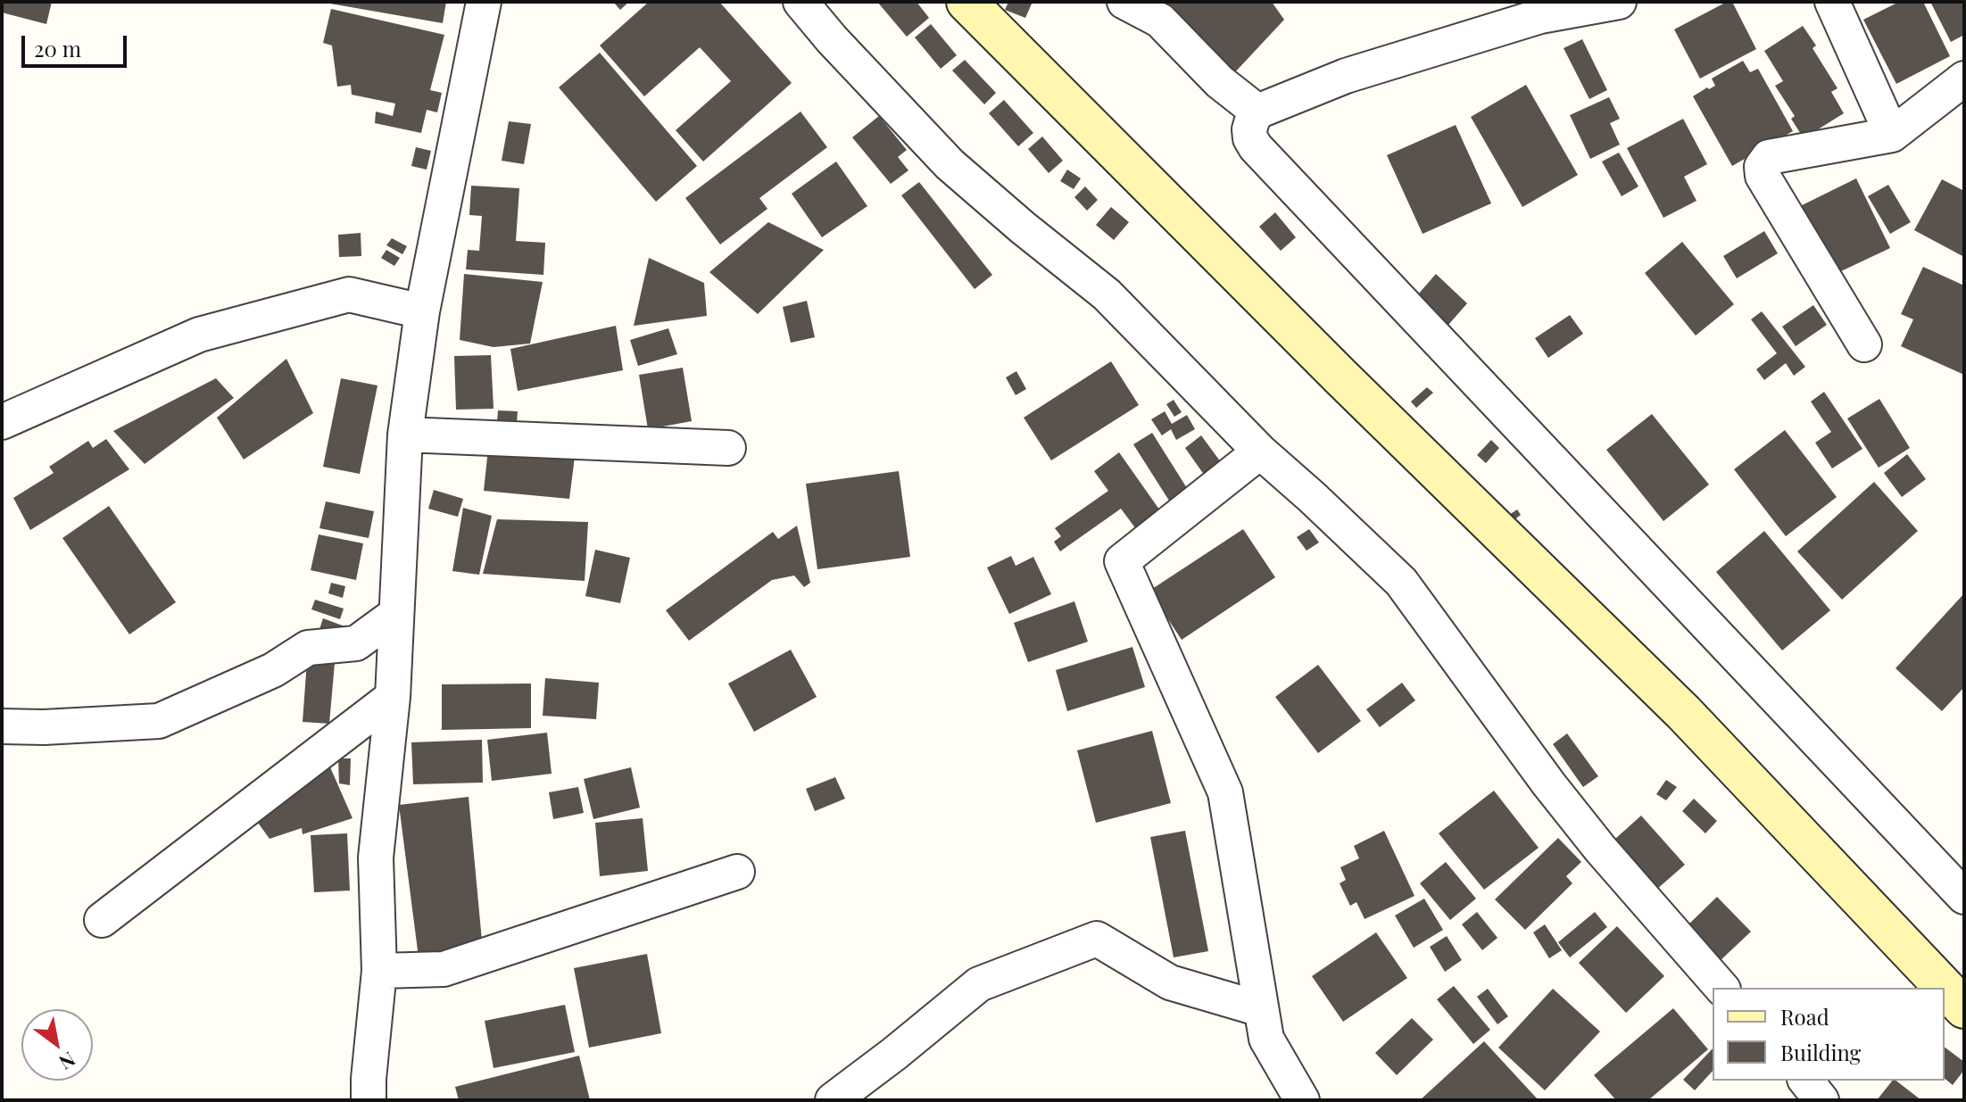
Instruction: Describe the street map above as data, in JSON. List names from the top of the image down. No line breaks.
{"legend":["Road","Building"],"scale_bar":"20 m","north":"bottom right"}
